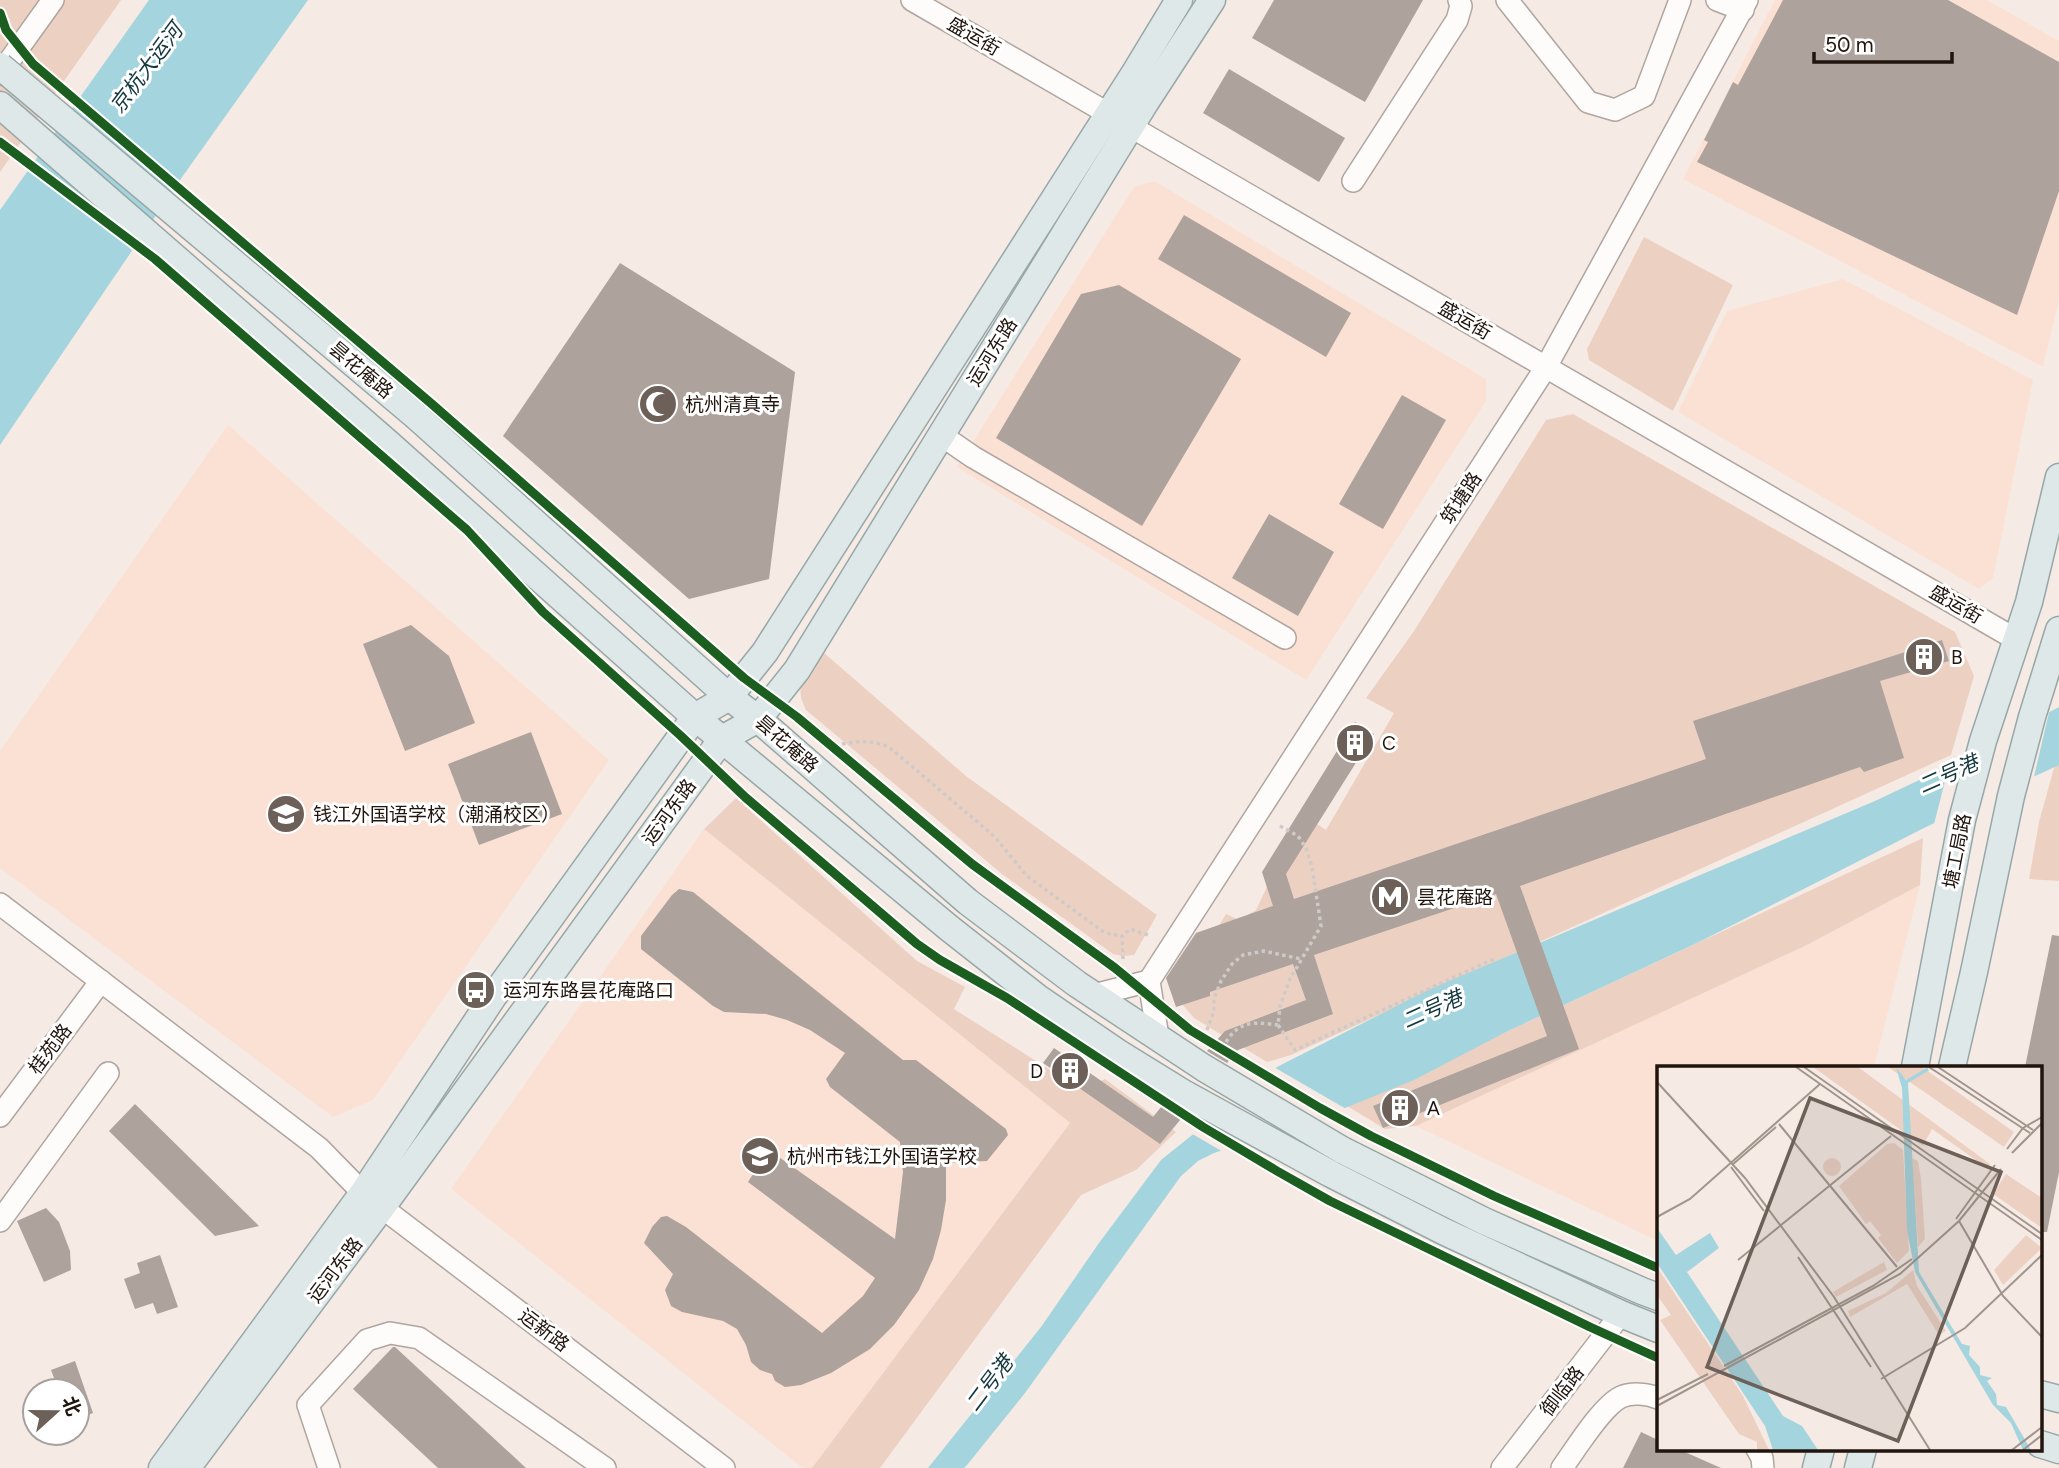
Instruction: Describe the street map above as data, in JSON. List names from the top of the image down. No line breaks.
{"streets":{"main road":["运河东路","昙花庵路","塘工局路"],"street":["盛运街","筑塘路","桂苑路","运新路","御临路"]},"crossings":[["盛运街","运河东路"],["盛运街","筑塘路"],["盛运街","塘工局路"],["运河东路","昙花庵路"],["运河东路","运新路"],["昙花庵路","御临路"],["桂苑路","运新路"]],"water":["京杭大运河","二号港"],"places":{"mosque":["杭州清真寺"],"building":["B","C","D","A"],"school or university":["钱江外国语学校（潮涌校区）","杭州市钱江外国语学校"],"metro station":["昙花庵路"],"bus stop":["运河东路昙花庵路口"]},"scale_bar":"50 m","north":"right"}
